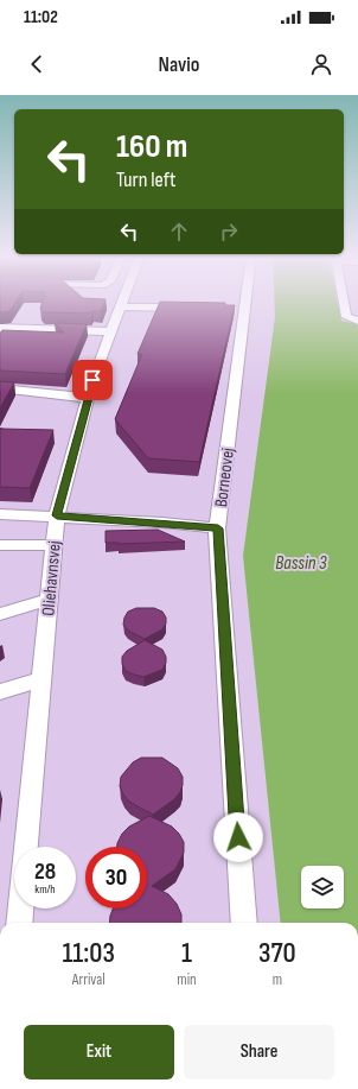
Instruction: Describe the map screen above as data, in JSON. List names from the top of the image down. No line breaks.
{"streets":{"street":["Borneovej","Oliehavnsvej"]},"water":["Bassin 3"],"page":{"status":"11:02","header":"Navio","turn":["160 m","Turn left"],"speed":"28 km/h","limit":"30","eta":["11:03","Arrival","1","min","370","m"],"buttons":["Exit","Share"]}}
